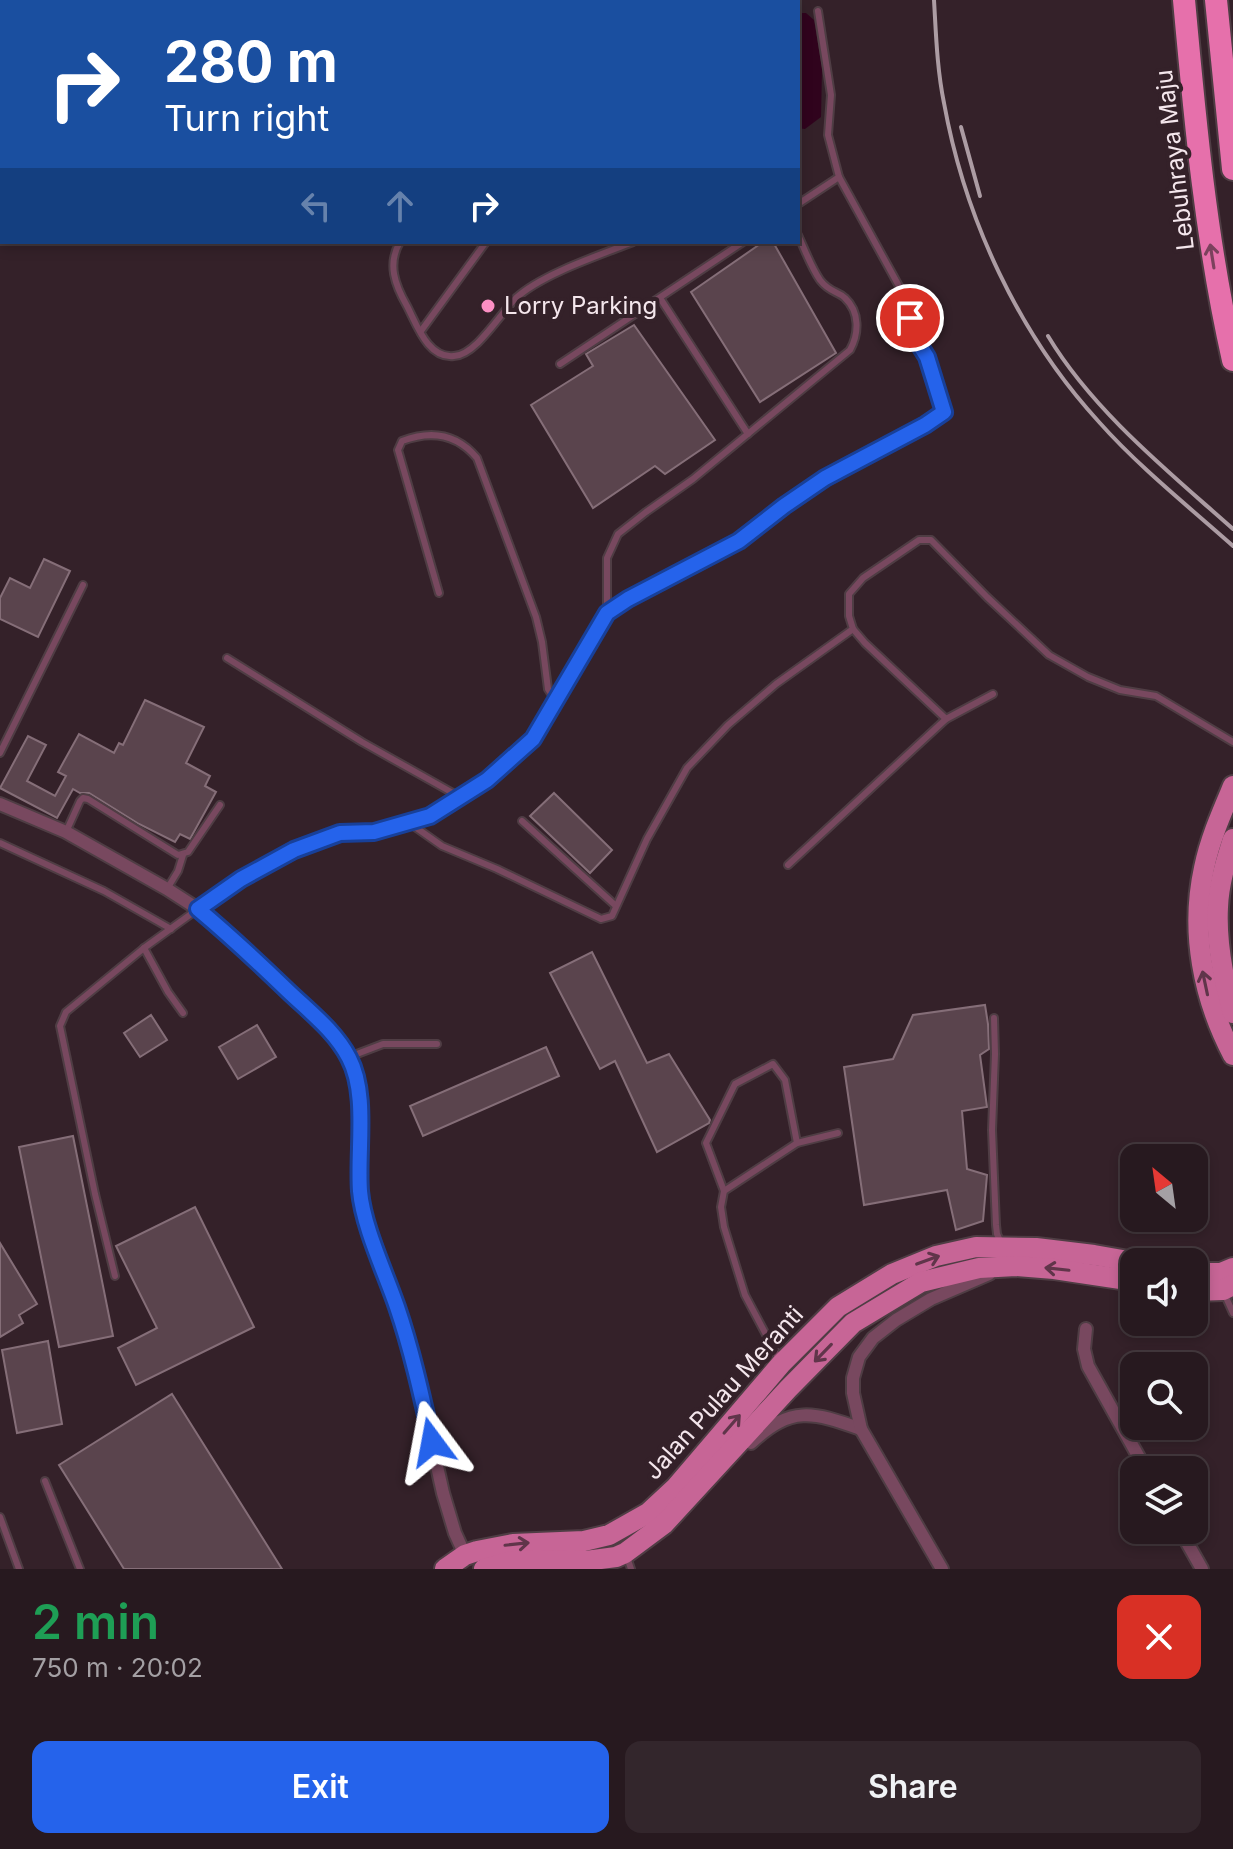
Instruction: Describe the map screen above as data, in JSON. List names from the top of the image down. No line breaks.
{"streets":{"highway":["Lebuhraya Maju"],"main road":["Jalan Pulau Meranti"]},"places":["Lorry Parking"],"north":"top left","page":{"turn":["280 m","Turn right"],"heading":["2 min","750 m · 20:02"],"buttons":["Exit","Share"]}}
